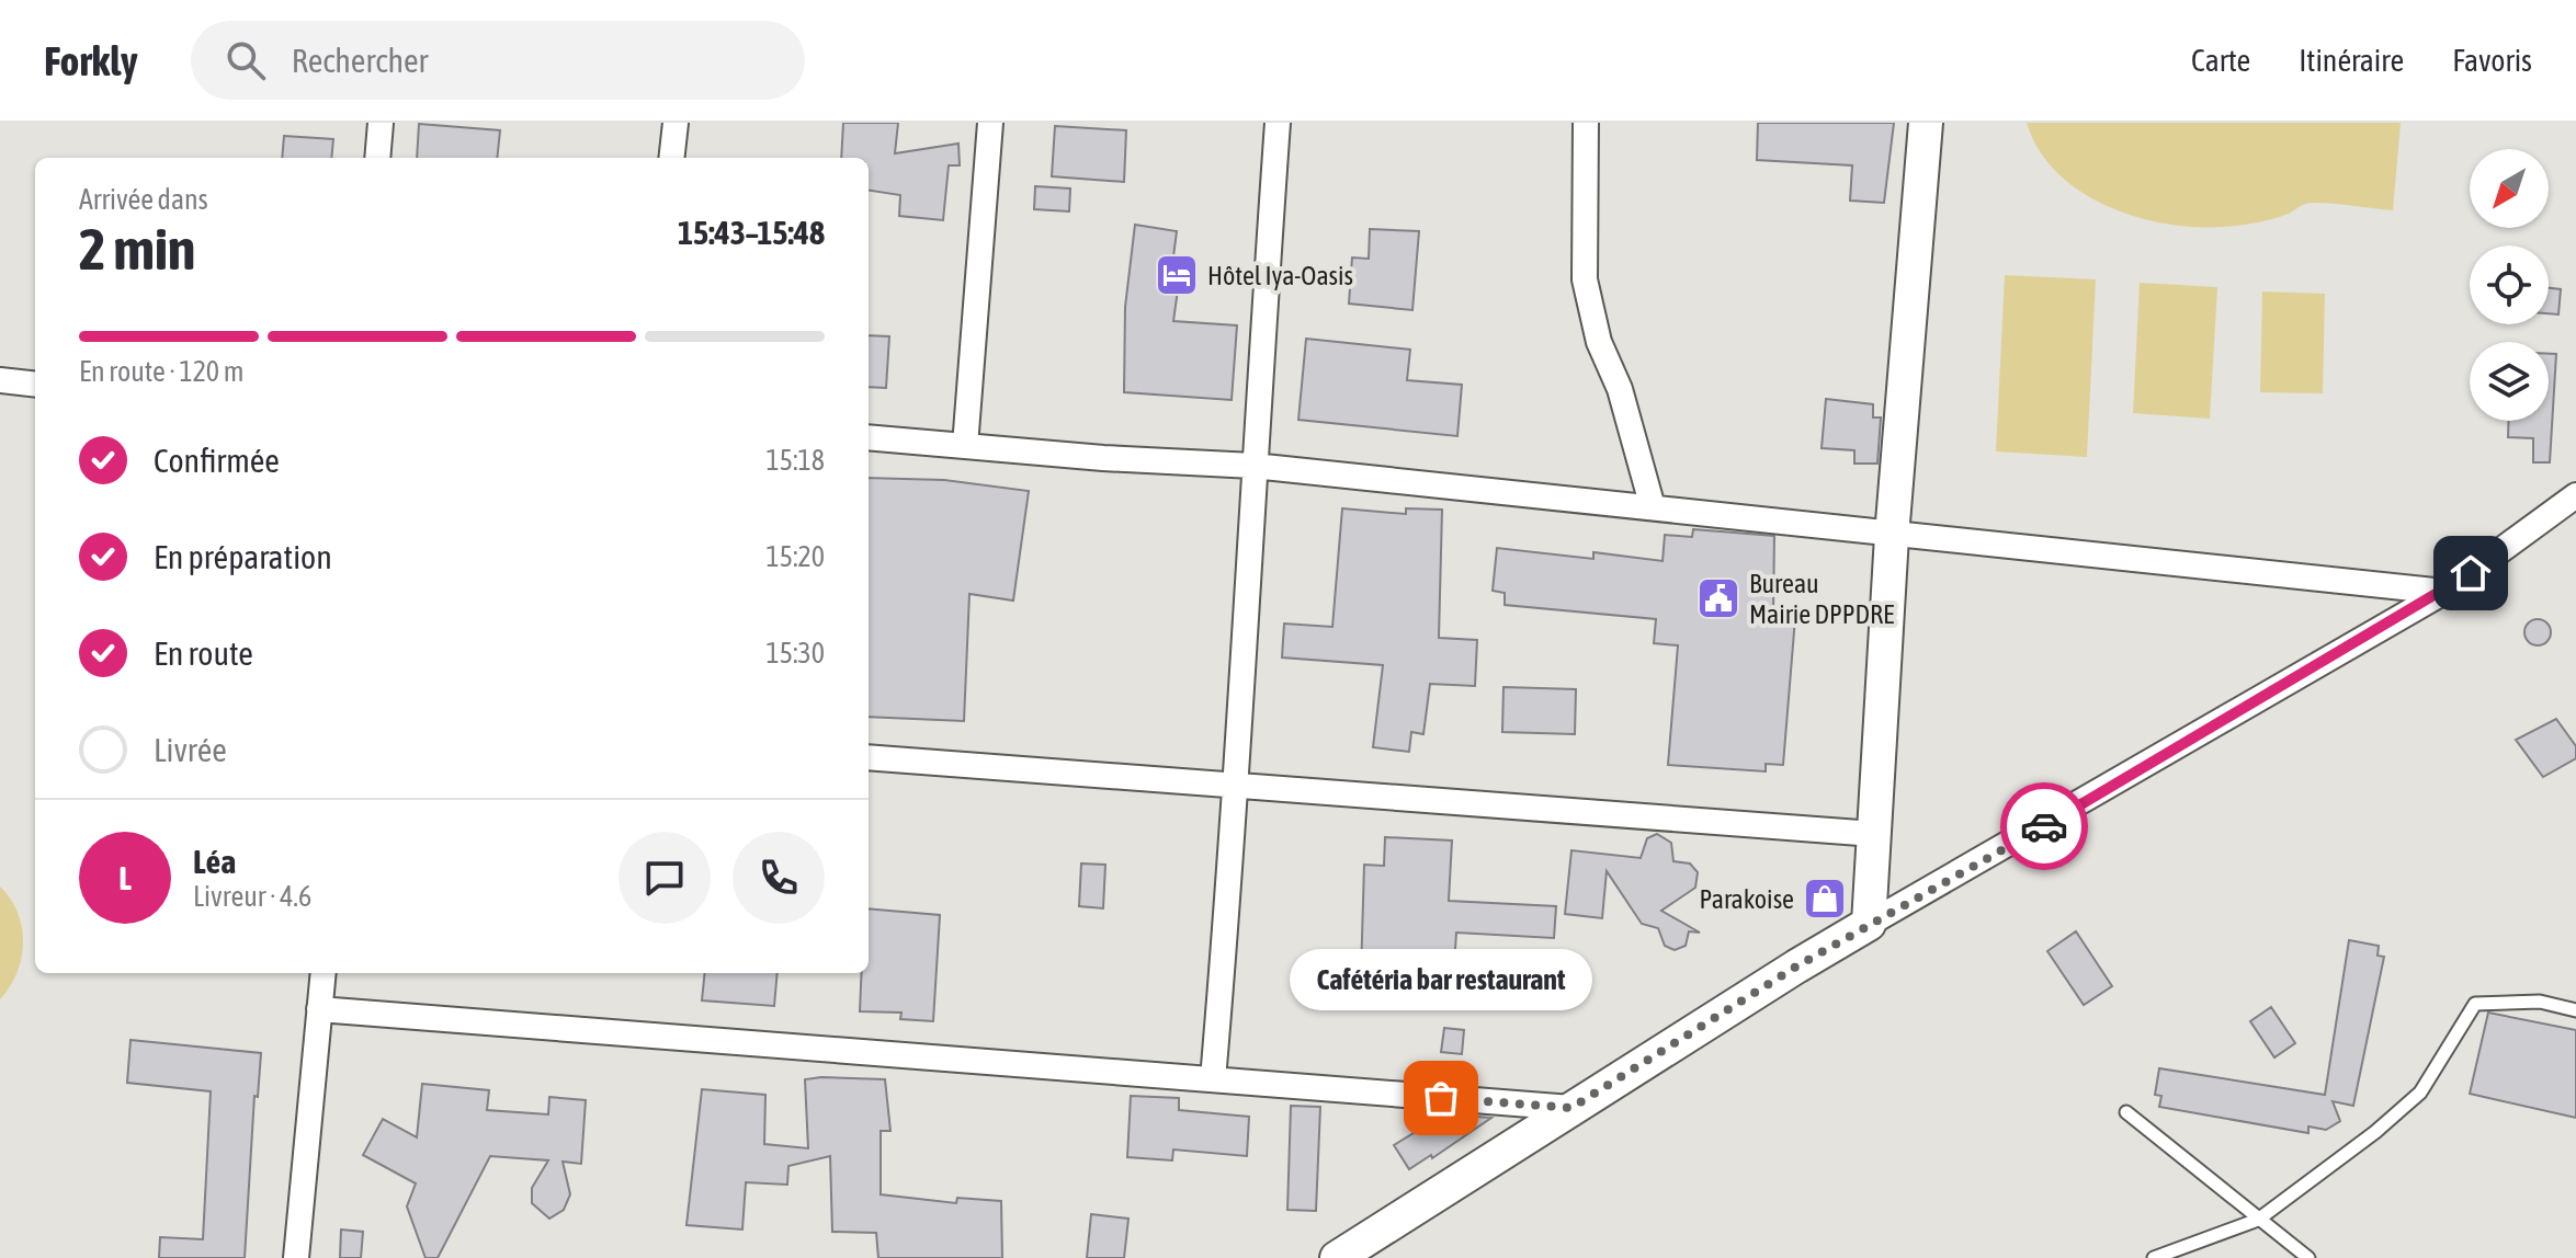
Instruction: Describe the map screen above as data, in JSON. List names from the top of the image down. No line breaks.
{"places":{"hotel":["Hôtel Iya-Oasis"],"public building":["Bureau Mairie DPPDRE"],"shop":["Parakoise"],"other":["Cafétéria bar restaurant"]},"north":"bottom left","page":{"header":"Forkly","search":"Rechercher","nav":["Carte","Itinéraire","Favoris"],"heading":["2 min","Arrivée dans","15:43–15:48"],"panel":["Léa","Livreur · 4.6"],"bar":"En route · 120 m","list":[["Confirmée","15:18"],["En préparation","15:20"],["En route","15:30"],"Livrée"],"round":"L","bubble":"Cafétéria bar restaurant"}}
